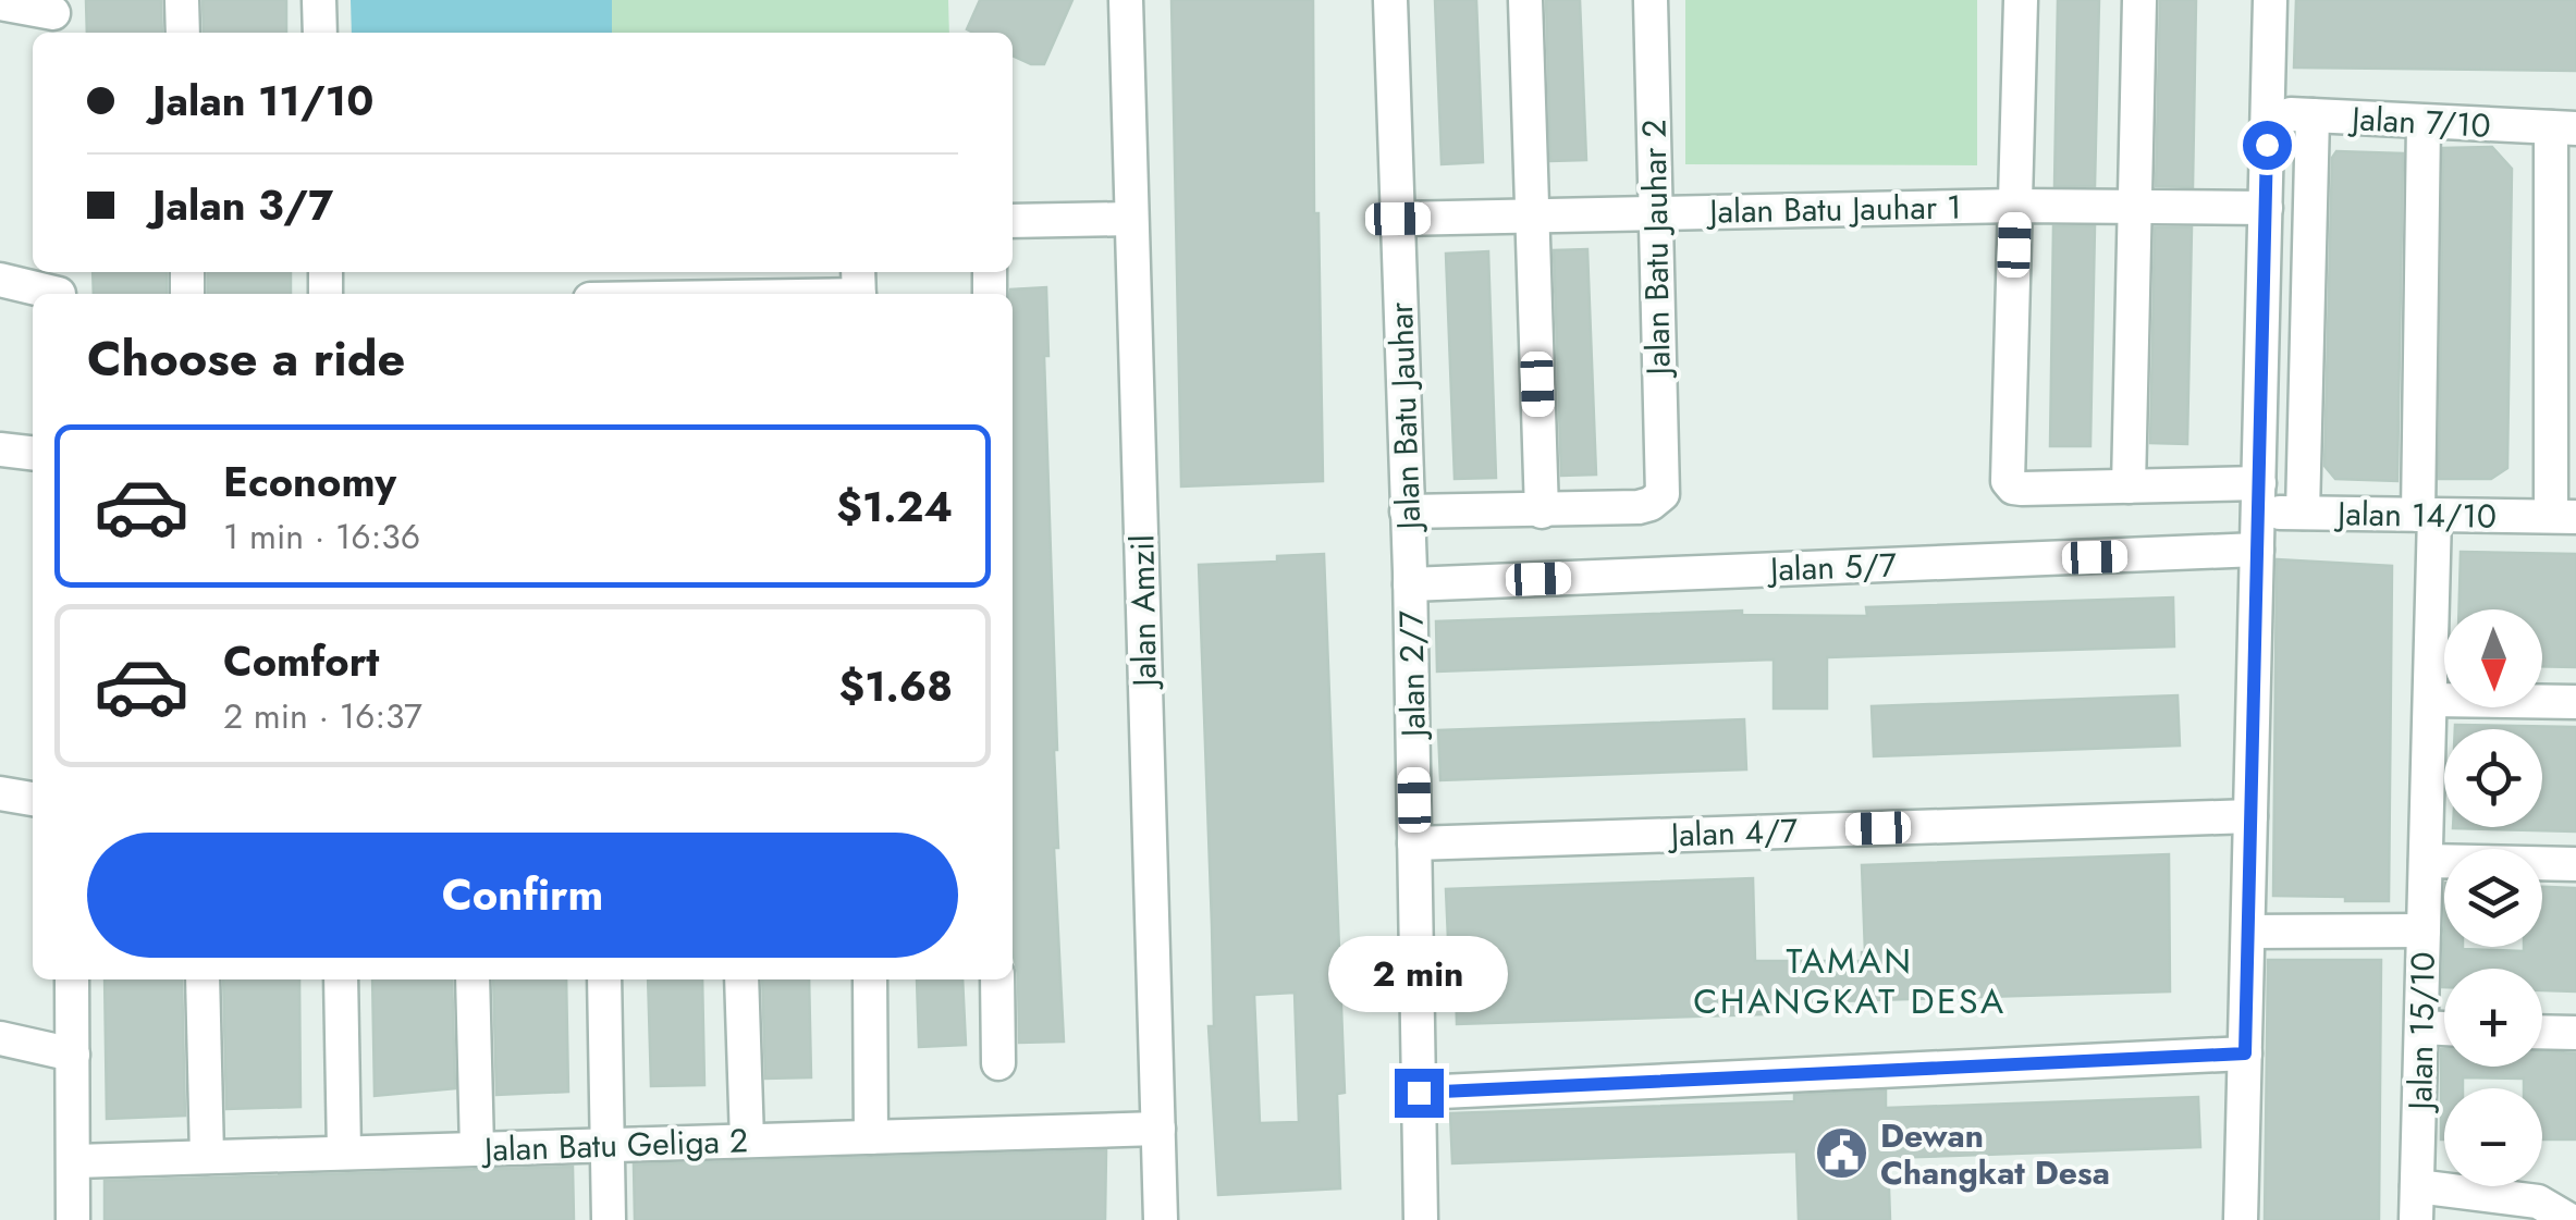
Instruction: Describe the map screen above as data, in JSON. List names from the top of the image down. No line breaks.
{"streets":{"street":["Jalan 7/10","Jalan Batu Jauhar 1","Jalan Batu Jauhar 2","Jalan Batu Jauhar","Jalan 14/10","Jalan 5/7","Jalan Amzil","Jalan 2/7","Jalan 4/7","Jalan 15/10","Jalan Batu Geliga 2"]},"crossings":[["Jalan 7/10","Jalan 15/10"],["Jalan Batu Jauhar 1","Jalan Batu Jauhar 2"],["Jalan Batu Jauhar 1","Jalan Batu Jauhar"],["Jalan Batu Jauhar 1","Jalan 14/10"],["Jalan Batu Jauhar","Jalan 5/7"],["Jalan Batu Jauhar","Jalan 2/7"],["Jalan 14/10","Jalan 15/10"],["Jalan 5/7","Jalan 2/7"],["Jalan Amzil","Jalan Batu Geliga 2"],["Jalan 2/7","Jalan 4/7"]],"districts":["TAMAN CHANGKAT DESA"],"places":{"public building":["Dewan Changkat Desa"]},"north":"bottom","page":{"banner":["Jalan 11/10","Jalan 3/7"],"heading":"Choose a ride","list":[{"name":"Economy","note":"1 min · 16:36","value":"$1.24"},{"name":"Comfort","note":"2 min · 16:37","value":"$1.68"}],"map_buttons":["+","−"],"buttons":"Confirm","bubble":"2 min"}}
